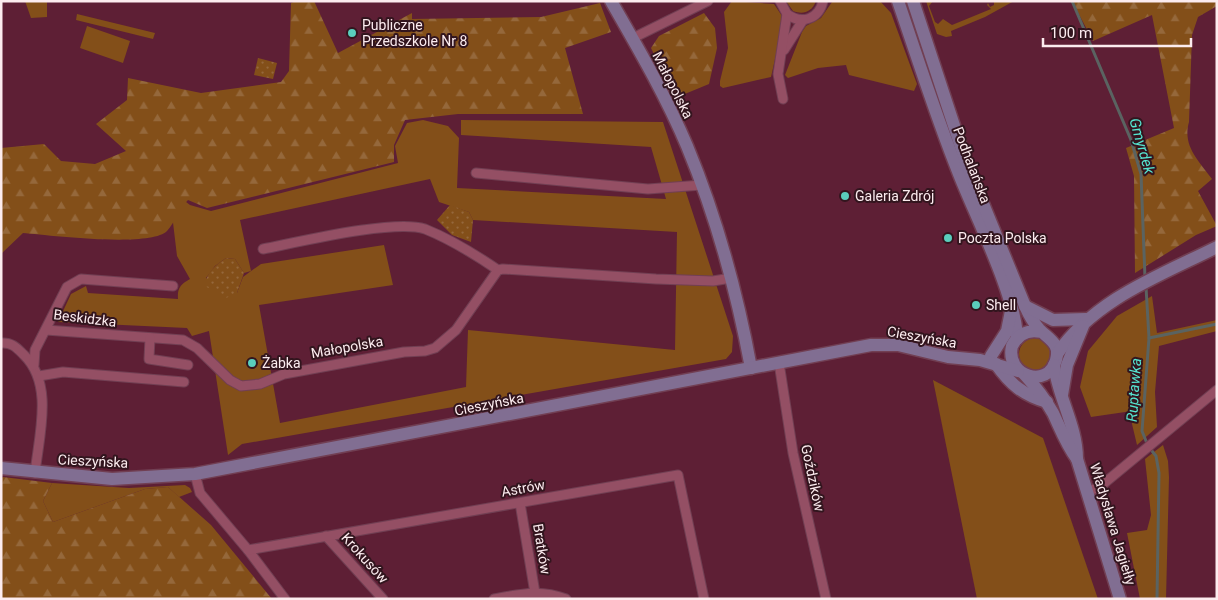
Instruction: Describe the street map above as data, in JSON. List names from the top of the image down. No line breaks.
{"streets":{"street":["Małopolska","Podhalańska","Beskidzka","Cieszyńska","Goździków","Astrów","Władysława Jagiełły","Bratków","Krokusów"]},"crossings":[["Małopolska","Beskidzka"],["Małopolska","Cieszyńska"],["Podhalańska","Cieszyńska"],["Podhalańska","Władysława Jagiełły"],["Cieszyńska","Goździków"],["Cieszyńska","Władysława Jagiełły"],["Astrów","Bratków"],["Astrów","Krokusów"]],"water":["Gmyrdek","Ruptawka"],"places":["Publiczne Przedszkole Nr 8","Galeria Zdrój","Poczta Polska","Shell","Żabka"],"scale_bar":"100 m"}
